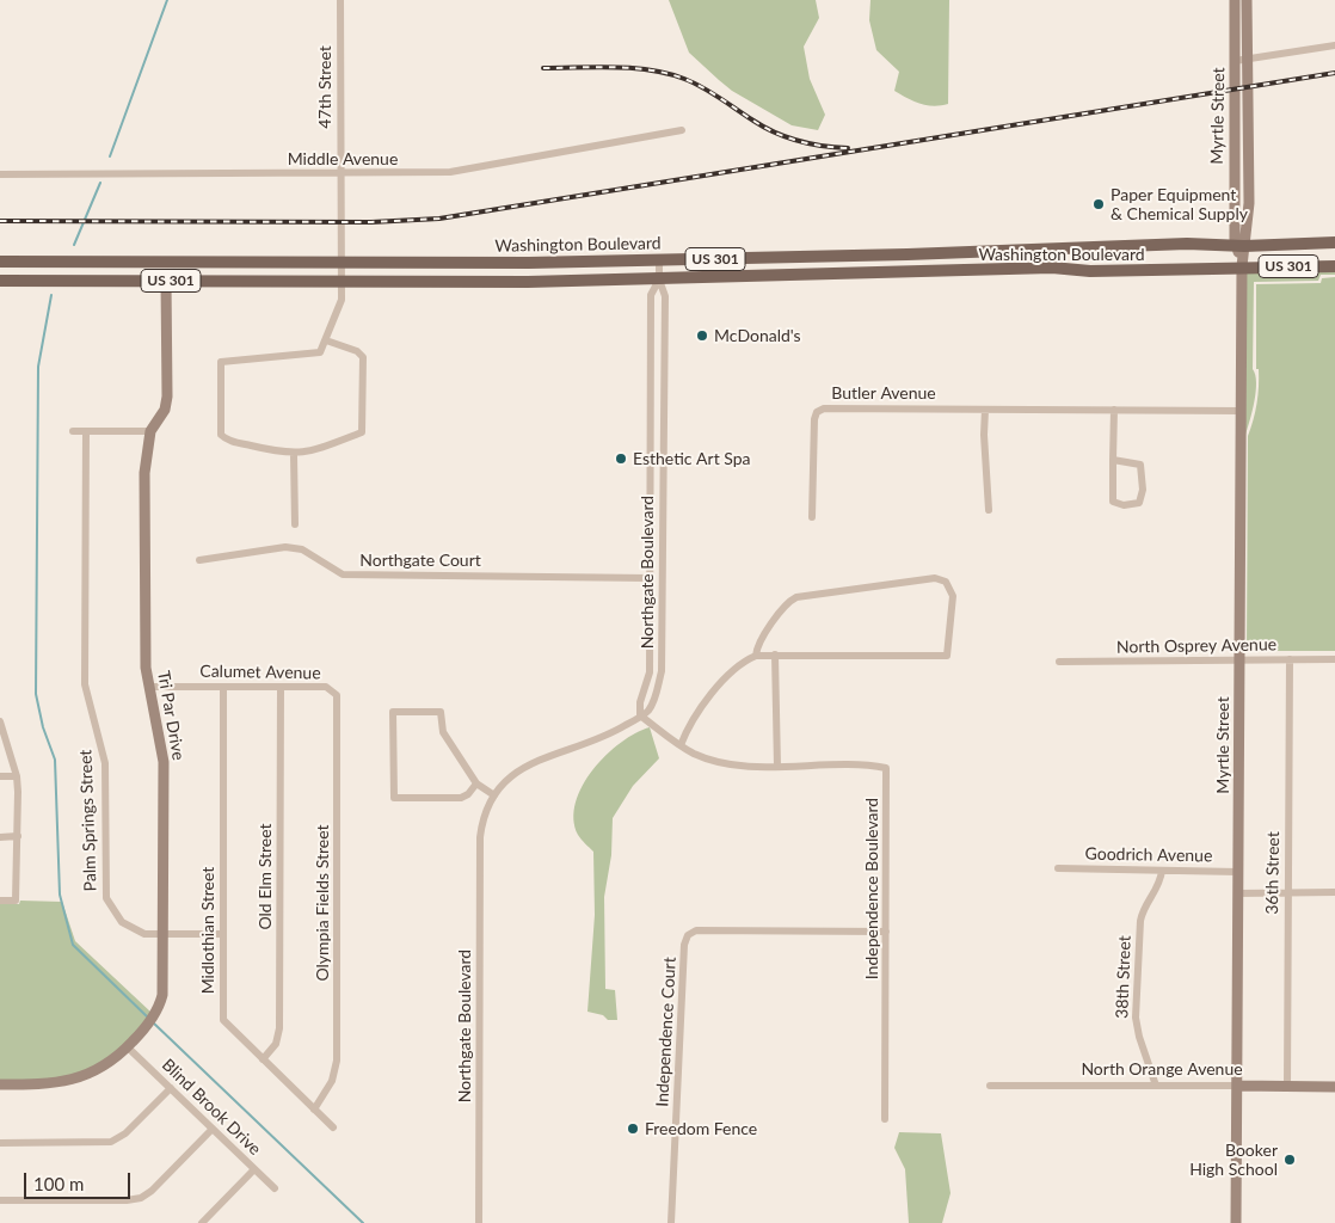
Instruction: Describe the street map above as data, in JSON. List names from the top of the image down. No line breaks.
{"streets":{"main road":["Washington Boulevard","US 301"],"street":["47th Street","Myrtle Street","Middle Avenue","Butler Avenue","Northgate Court","Northgate Boulevard","North Osprey Avenue","Calumet Avenue","Tri Par Drive","Palm Springs Street","Goodrich Avenue","36th Street","Old Elm Street","Independence Boulevard","Olympia Fields Street","Midlothian Street","38th Street","Independence Court","North Orange Avenue","Blind Brook Drive"]},"crossings":[["47th Street","Middle Avenue"],["47th Street","Washington Boulevard"],["Myrtle Street","Washington Boulevard"],["Myrtle Street","Butler Avenue"],["Myrtle Street","North Osprey Avenue"],["Myrtle Street","Goodrich Avenue"],["Myrtle Street","North Orange Avenue"],["Washington Boulevard","Northgate Boulevard"],["Washington Boulevard","Tri Par Drive"],["Northgate Court","Northgate Boulevard"],["Northgate Boulevard","Independence Boulevard"],["North Osprey Avenue","36th Street"],["Calumet Avenue","Tri Par Drive"],["Calumet Avenue","Old Elm Street"],["Calumet Avenue","Olympia Fields Street"],["Calumet Avenue","Midlothian Street"],["Tri Par Drive","Palm Springs Street"],["Tri Par Drive","Blind Brook Drive"],["Palm Springs Street","Midlothian Street"],["Goodrich Avenue","38th Street"],["36th Street","North Orange Avenue"],["Old Elm Street","Midlothian Street"],["Independence Boulevard","Independence Court"],["Olympia Fields Street","Midlothian Street"],["38th Street","North Orange Avenue"]],"places":["Paper Equipment & Chemical Supply","McDonald's","Esthetic Art Spa","Freedom Fence","Booker High School"],"scale_bar":"100 m"}
